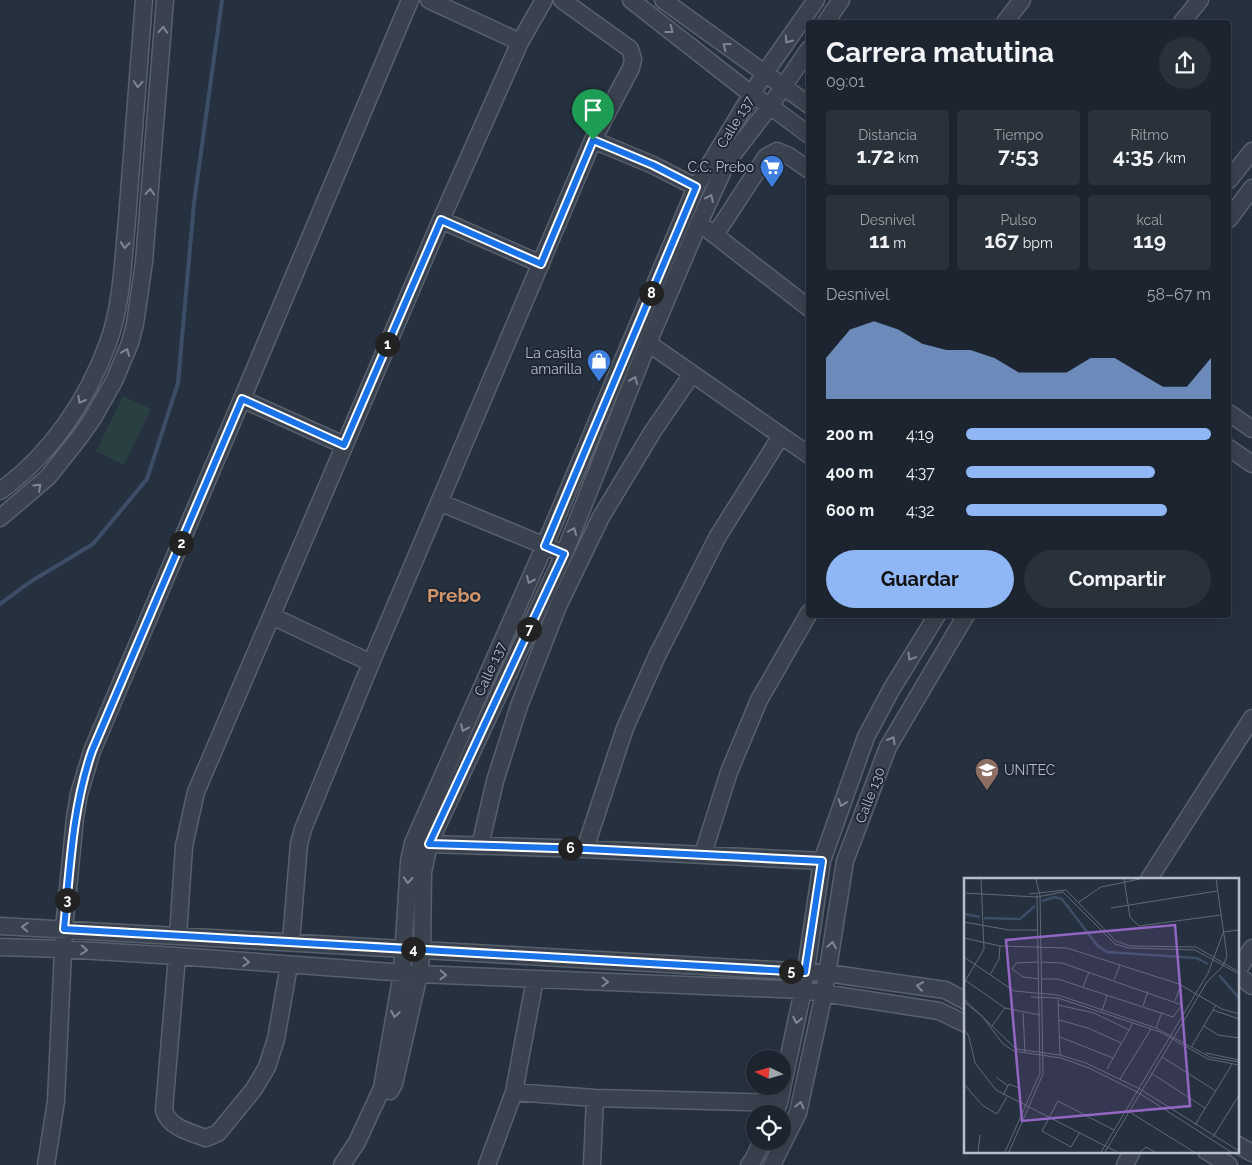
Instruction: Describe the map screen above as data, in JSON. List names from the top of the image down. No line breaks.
{"streets":{"street":["Calle 137","Calle 130"]},"districts":["Prebo"],"places":{"supermarket":["C.C. Prebo"],"shop":["La casita amarilla"],"school or university":["UNITEC"]},"north":"left","page":{"heading":["Carrera matutina","09:01"],"stats":[["Distancia","1.72 km"],["Tiempo","7:53"],["Ritmo","4:35 /km"],["Desnivel","11 m"],["Pulso","167 bpm"],["kcal","119"]],"chart":["Desnivel","58–67 m"],"pins":["8","1","2","7","6","3","4","5"],"list":[{"name":"200 m","note":"4:19"},{"name":"400 m","note":"4:37"},{"name":"600 m","note":"4:32"}],"buttons":["Guardar","Compartir"]}}
